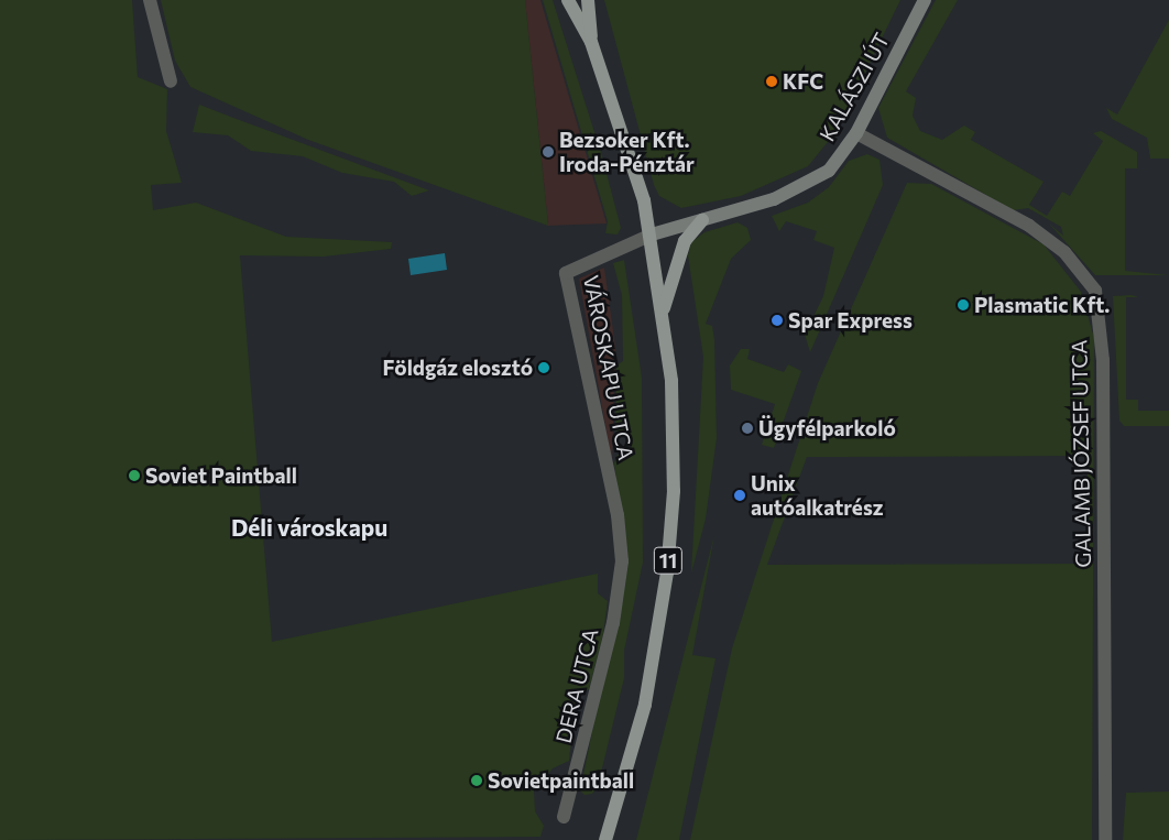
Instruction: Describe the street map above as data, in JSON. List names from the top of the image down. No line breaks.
{"streets":{"main road":["KALÁSZI ÚT","11"],"street":["VÁROSKAPU UTCA","GALAMB JÓZSEF UTCA","DERA UTCA"]},"crossings":[["KALÁSZI ÚT","VÁROSKAPU UTCA"],["KALÁSZI ÚT","GALAMB JÓZSEF UTCA"],["KALÁSZI ÚT","11"],["VÁROSKAPU UTCA","11"],["VÁROSKAPU UTCA","DERA UTCA"]],"districts":["Déli városkapu"],"places":["KFC","Bezsoker Kft. Iroda-Pénztár","Plasmatic Kft.","Spar Express","Földgáz elosztó","Ügyfélparkoló","Soviet Paintball","Unix autóalkatrész","Sovietpaintball"]}
